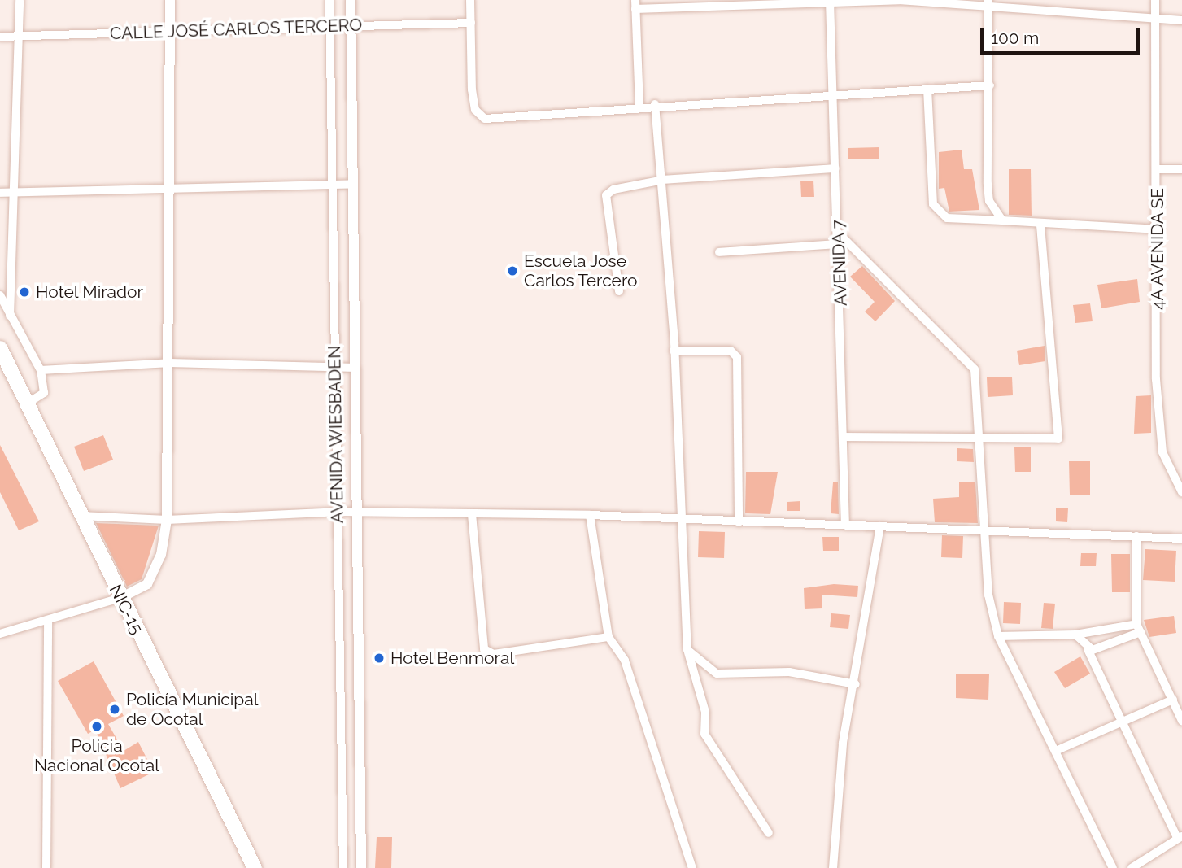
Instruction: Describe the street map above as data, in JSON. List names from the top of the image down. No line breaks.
{"streets":{"highway":["NIC-15"],"street":["CALLE JOSÉ CARLOS TERCERO","4A AVENIDA SE","AVENIDA 7","AVENIDA WIESBADEN"]},"crossings":[["CALLE JOSÉ CARLOS TERCERO","AVENIDA WIESBADEN"]],"places":["Escuela Jose Carlos Tercero","Hotel Mirador","Hotel Benmoral","Policía Municipal de Ocotal","Policia Nacional Ocotal"],"scale_bar":"100 m"}
